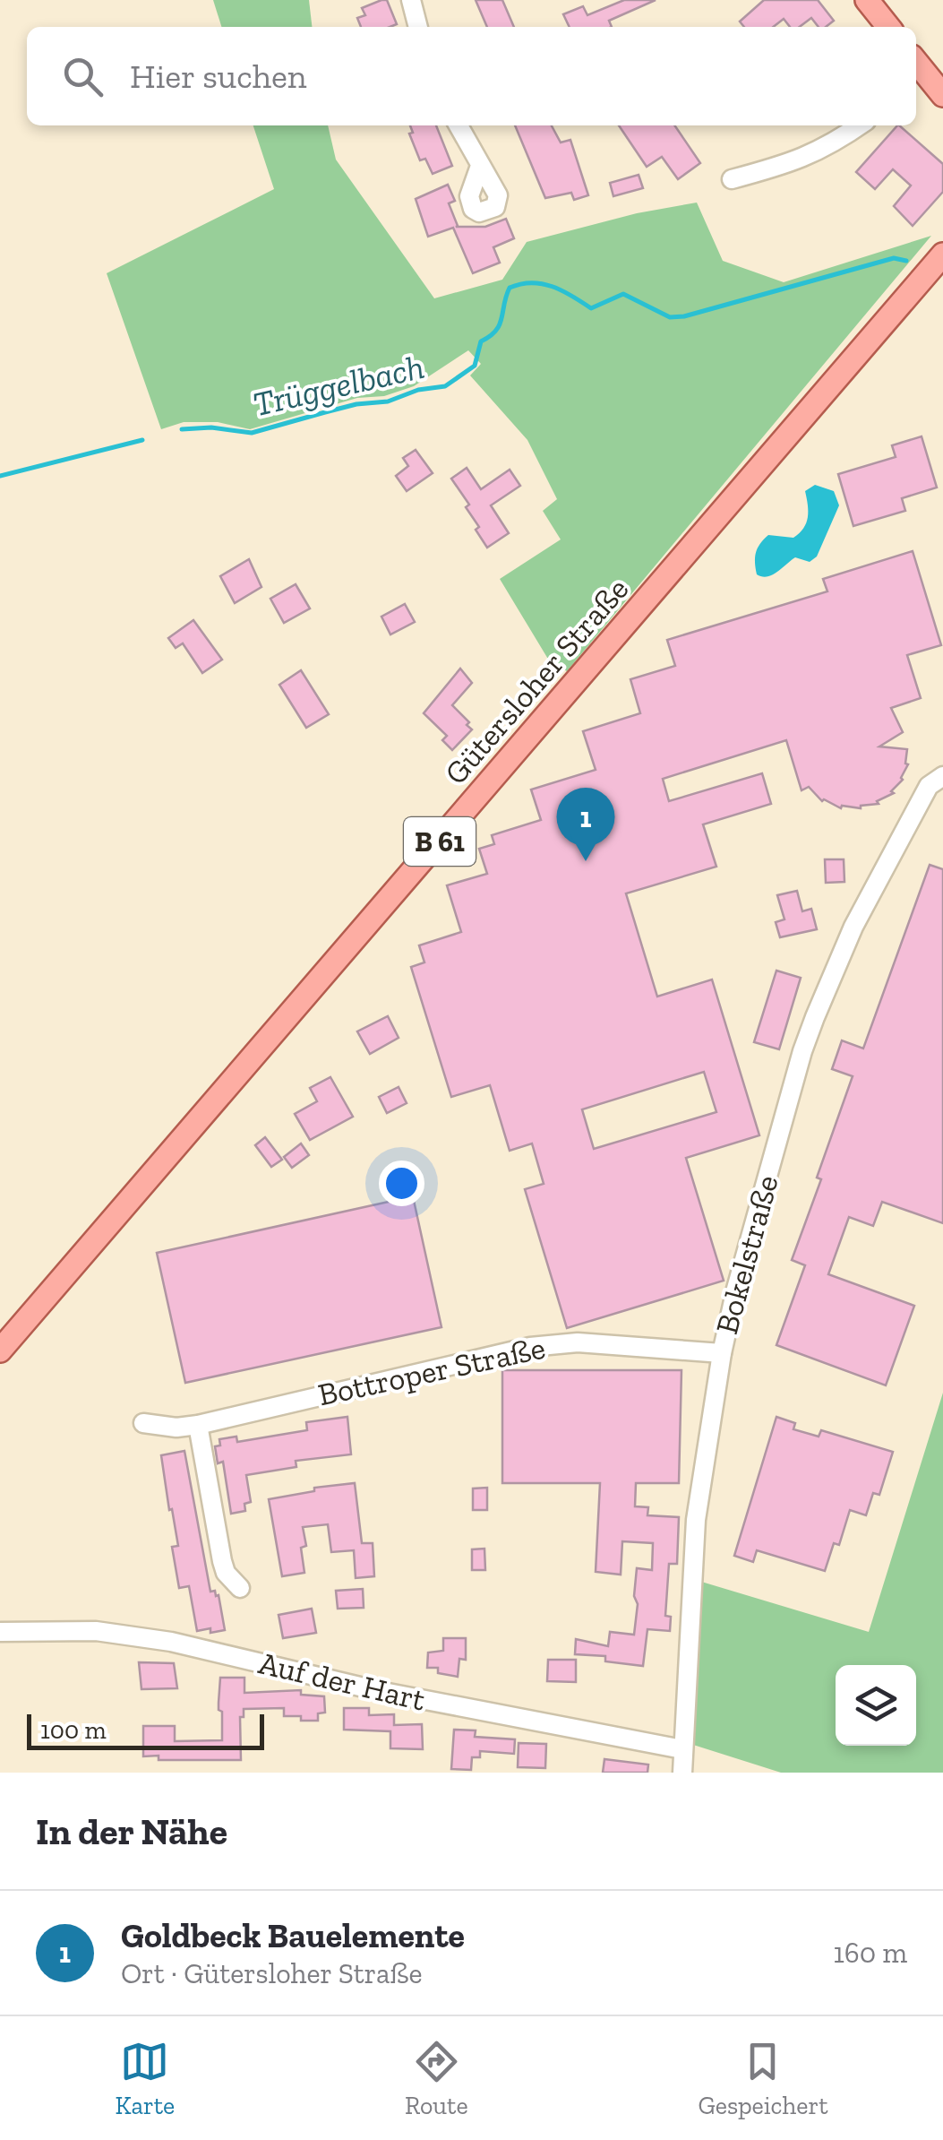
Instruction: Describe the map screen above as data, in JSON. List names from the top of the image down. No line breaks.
{"streets":{"main road":["Gütersloher Straße","B 61"],"street":["Bokelstraße","Bottroper Straße","Auf der Hart"]},"crossings":[["Bokelstraße","Bottroper Straße"],["Bokelstraße","Auf der Hart"]],"water":["Trüggelbach"],"scale_bar":"100 m","page":{"search":"Hier suchen","pins":"1","scale":"100 m","heading":"In der Nähe","list":[{"mark":"1","name":"Goldbeck Bauelemente","note":"Ort · Gütersloher Straße","value":"160 m"}],"nav":["Karte","Route","Gespeichert"]}}
